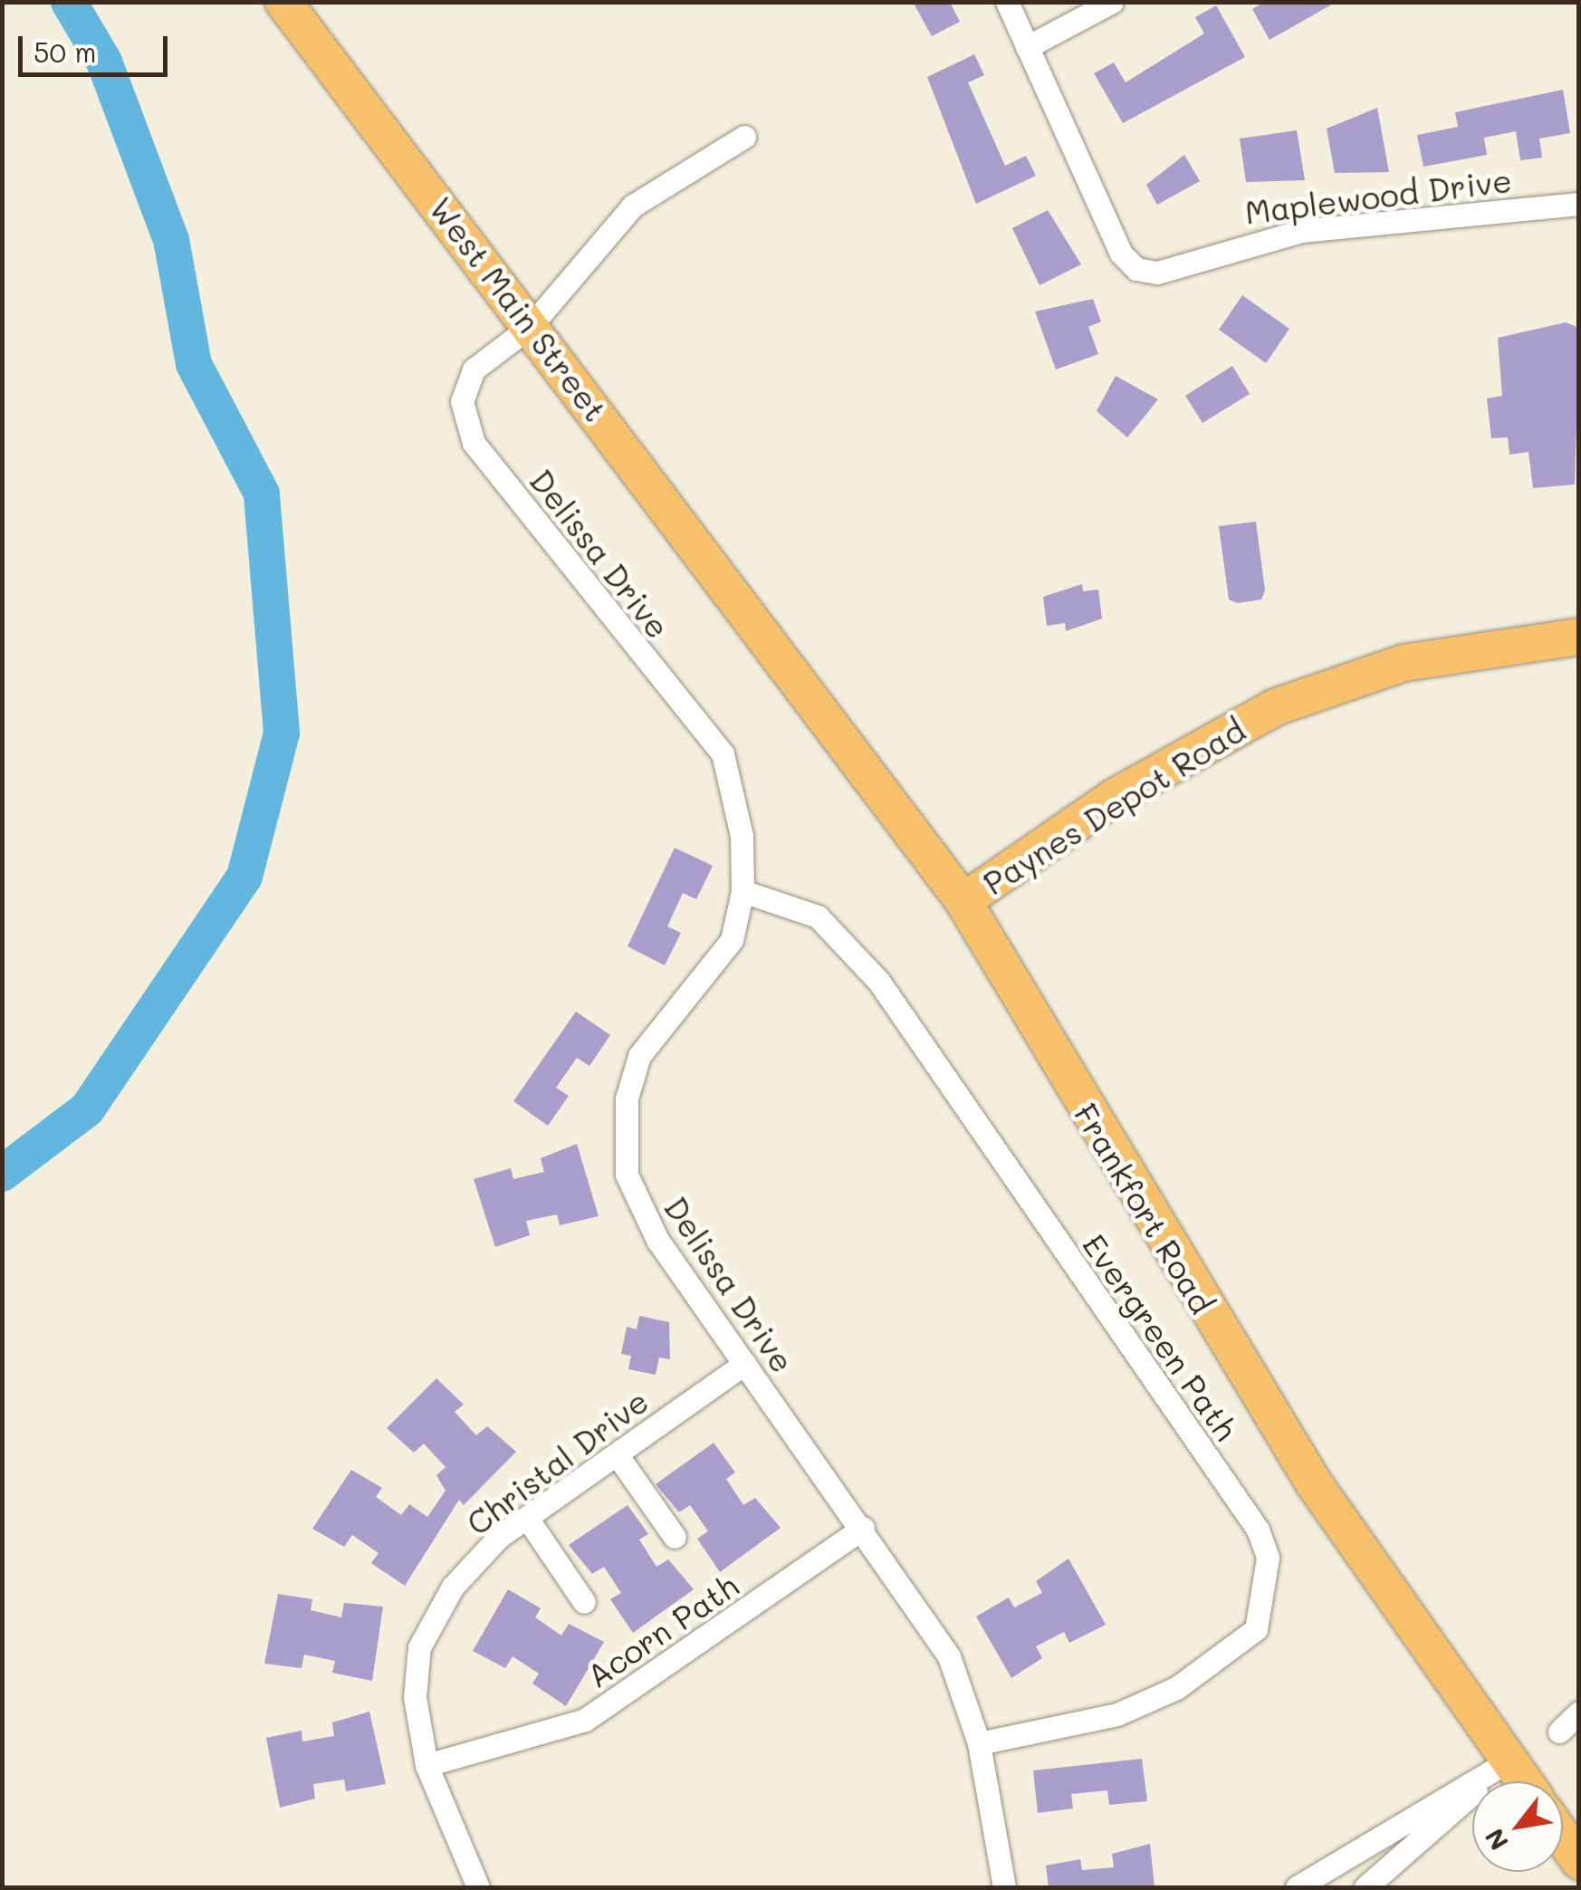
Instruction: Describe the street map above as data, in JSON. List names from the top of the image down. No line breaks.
{"streets":{"main road":["West Main Street","Paynes Depot Road","Frankfort Road"],"street":["Maplewood Drive","Delissa Drive","Evergreen Path","Christal Drive","Acorn Path"]},"crossings":[["West Main Street","Delissa Drive"],["West Main Street","Frankfort Road"],["Delissa Drive","Evergreen Path"],["Delissa Drive","Christal Drive"],["Delissa Drive","Acorn Path"],["Paynes Depot Road","Frankfort Road"],["Christal Drive","Acorn Path"]],"scale_bar":"50 m","north":"bottom left"}
